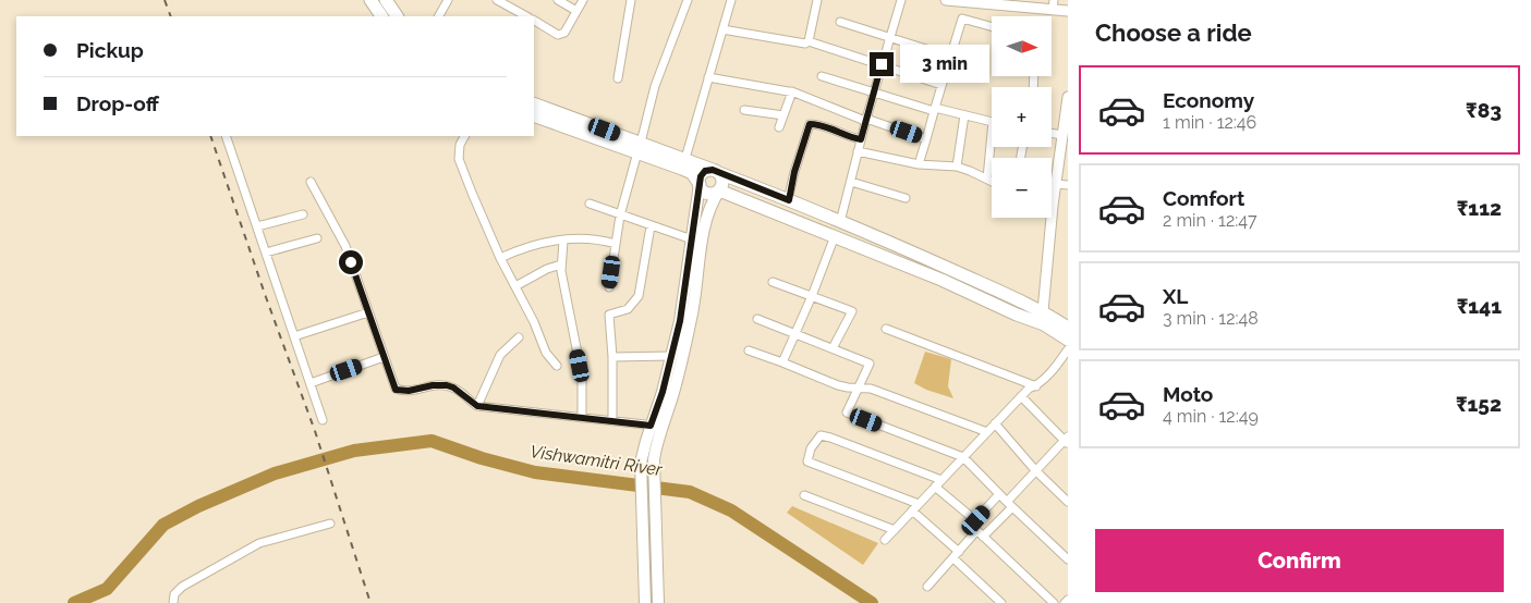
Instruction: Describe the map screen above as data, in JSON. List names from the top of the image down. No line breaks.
{"water":["Vishwamitri River"],"north":"right","page":{"heading":"Choose a ride","map_buttons":["+","−"],"banner":["Pickup","Drop-off"],"bubble":"3 min","list":[{"name":"Economy","note":"1 min · 12:46","value":"₹83"},{"name":"Comfort","note":"2 min · 12:47","value":"₹112"},{"name":"XL","note":"3 min · 12:48","value":"₹141"},{"name":"Moto","note":"4 min · 12:49","value":"₹152"}],"buttons":"Confirm"}}
